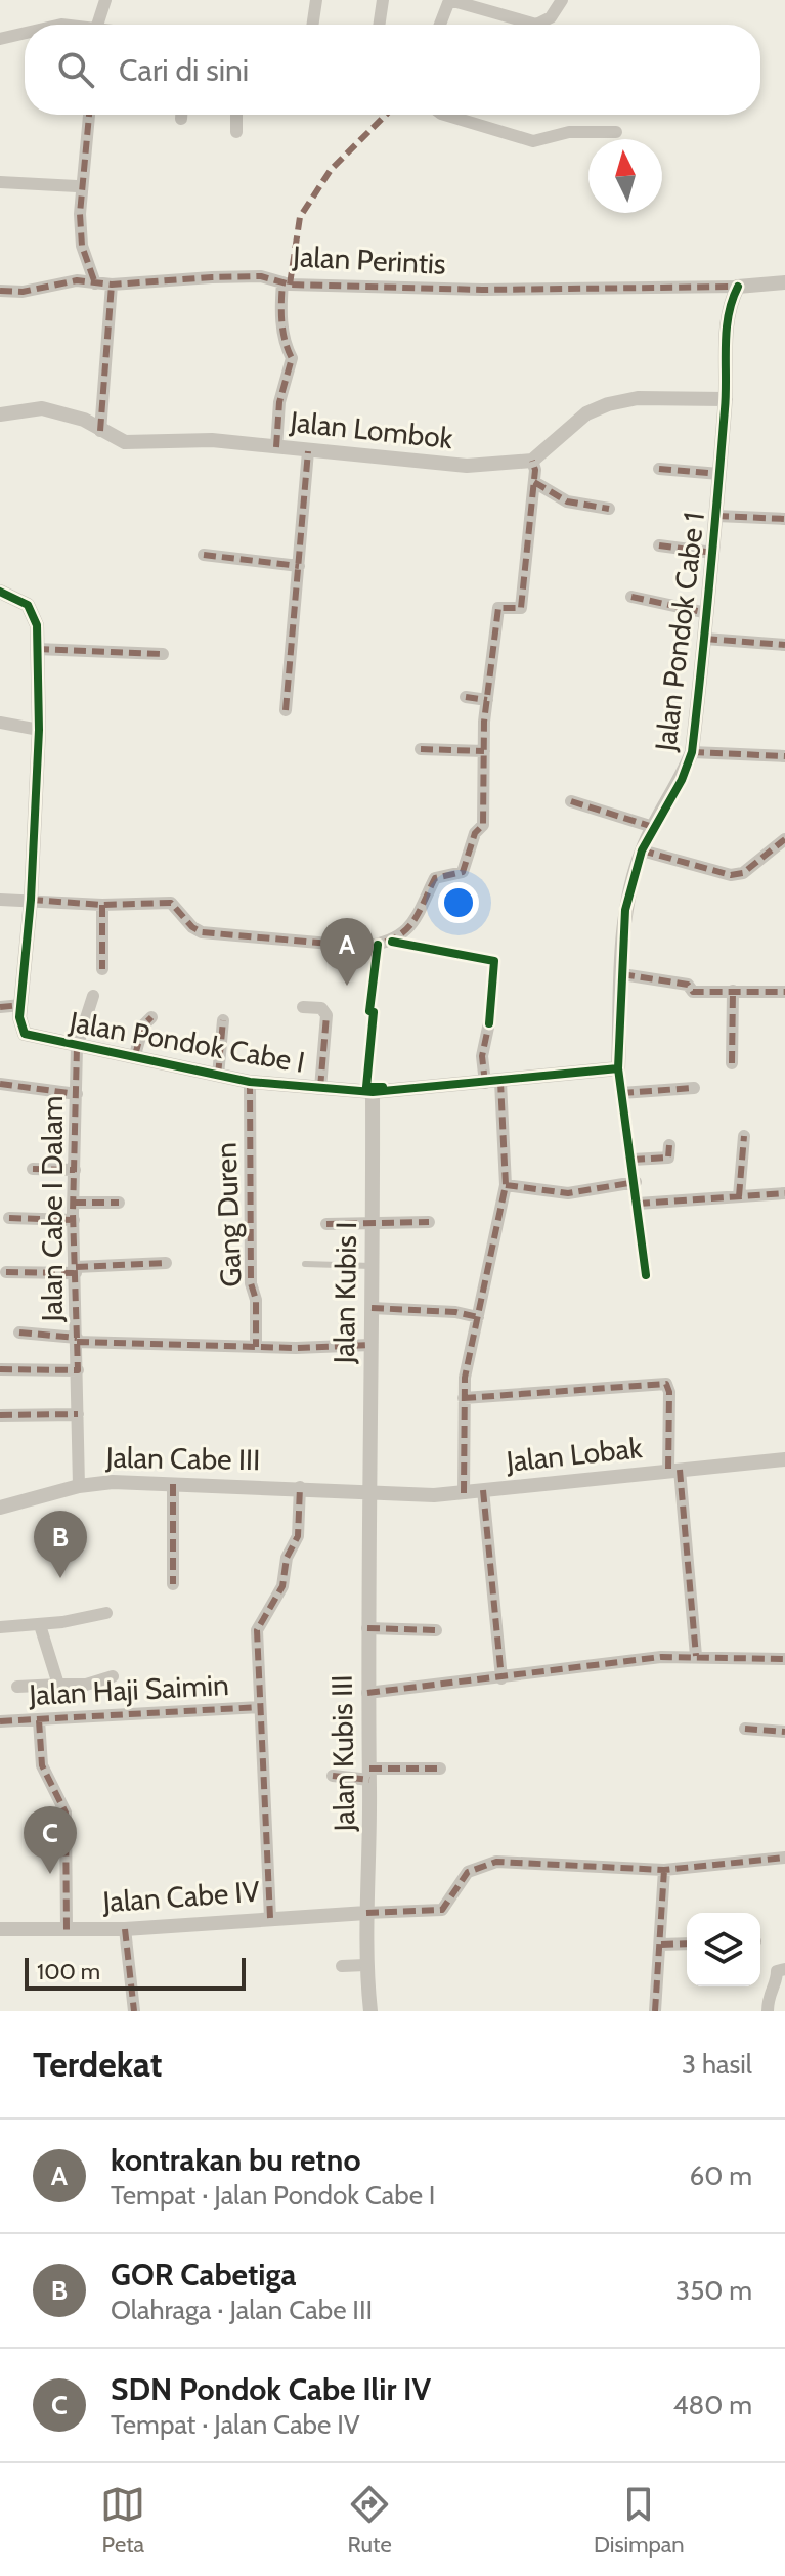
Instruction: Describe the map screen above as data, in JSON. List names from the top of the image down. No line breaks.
{"streets":{"street":["Jalan Perintis","Jalan Lombok","Jalan Pondok Cabe 1","Jalan Pondok Cabe I","Jalan Cabe I Dalam","Gang Duren","Jalan Kubis I","Jalan Lobak","Jalan Cabe III","Jalan Haji Saimin","Jalan Kubis III","Jalan Cabe IV"]},"crossings":[["Jalan Perintis","Jalan Pondok Cabe 1"],["Jalan Pondok Cabe 1","Jalan Pondok Cabe I"],["Jalan Pondok Cabe I","Jalan Cabe I Dalam"],["Jalan Pondok Cabe I","Gang Duren"],["Jalan Pondok Cabe I","Jalan Kubis I"],["Jalan Cabe I Dalam","Jalan Cabe III"],["Jalan Kubis I","Jalan Lobak"],["Jalan Kubis I","Jalan Cabe III"],["Jalan Kubis I","Jalan Kubis III"],["Jalan Lobak","Jalan Cabe III"],["Jalan Lobak","Jalan Kubis III"],["Jalan Cabe III","Jalan Kubis III"],["Jalan Kubis III","Jalan Cabe IV"]],"scale_bar":"100 m","north":"top","page":{"search":"Cari di sini","pins":["A","B","C"],"scale":"100 m","heading":["Terdekat","3 hasil"],"list":[{"mark":"A","name":"kontrakan bu retno","note":"Tempat · Jalan Pondok Cabe I","value":"60 m"},{"mark":"B","name":"GOR Cabetiga","note":"Olahraga · Jalan Cabe III","value":"350 m"},{"mark":"C","name":"SDN Pondok Cabe Ilir IV","note":"Tempat · Jalan Cabe IV","value":"480 m"}],"nav":["Peta","Rute","Disimpan"]}}
